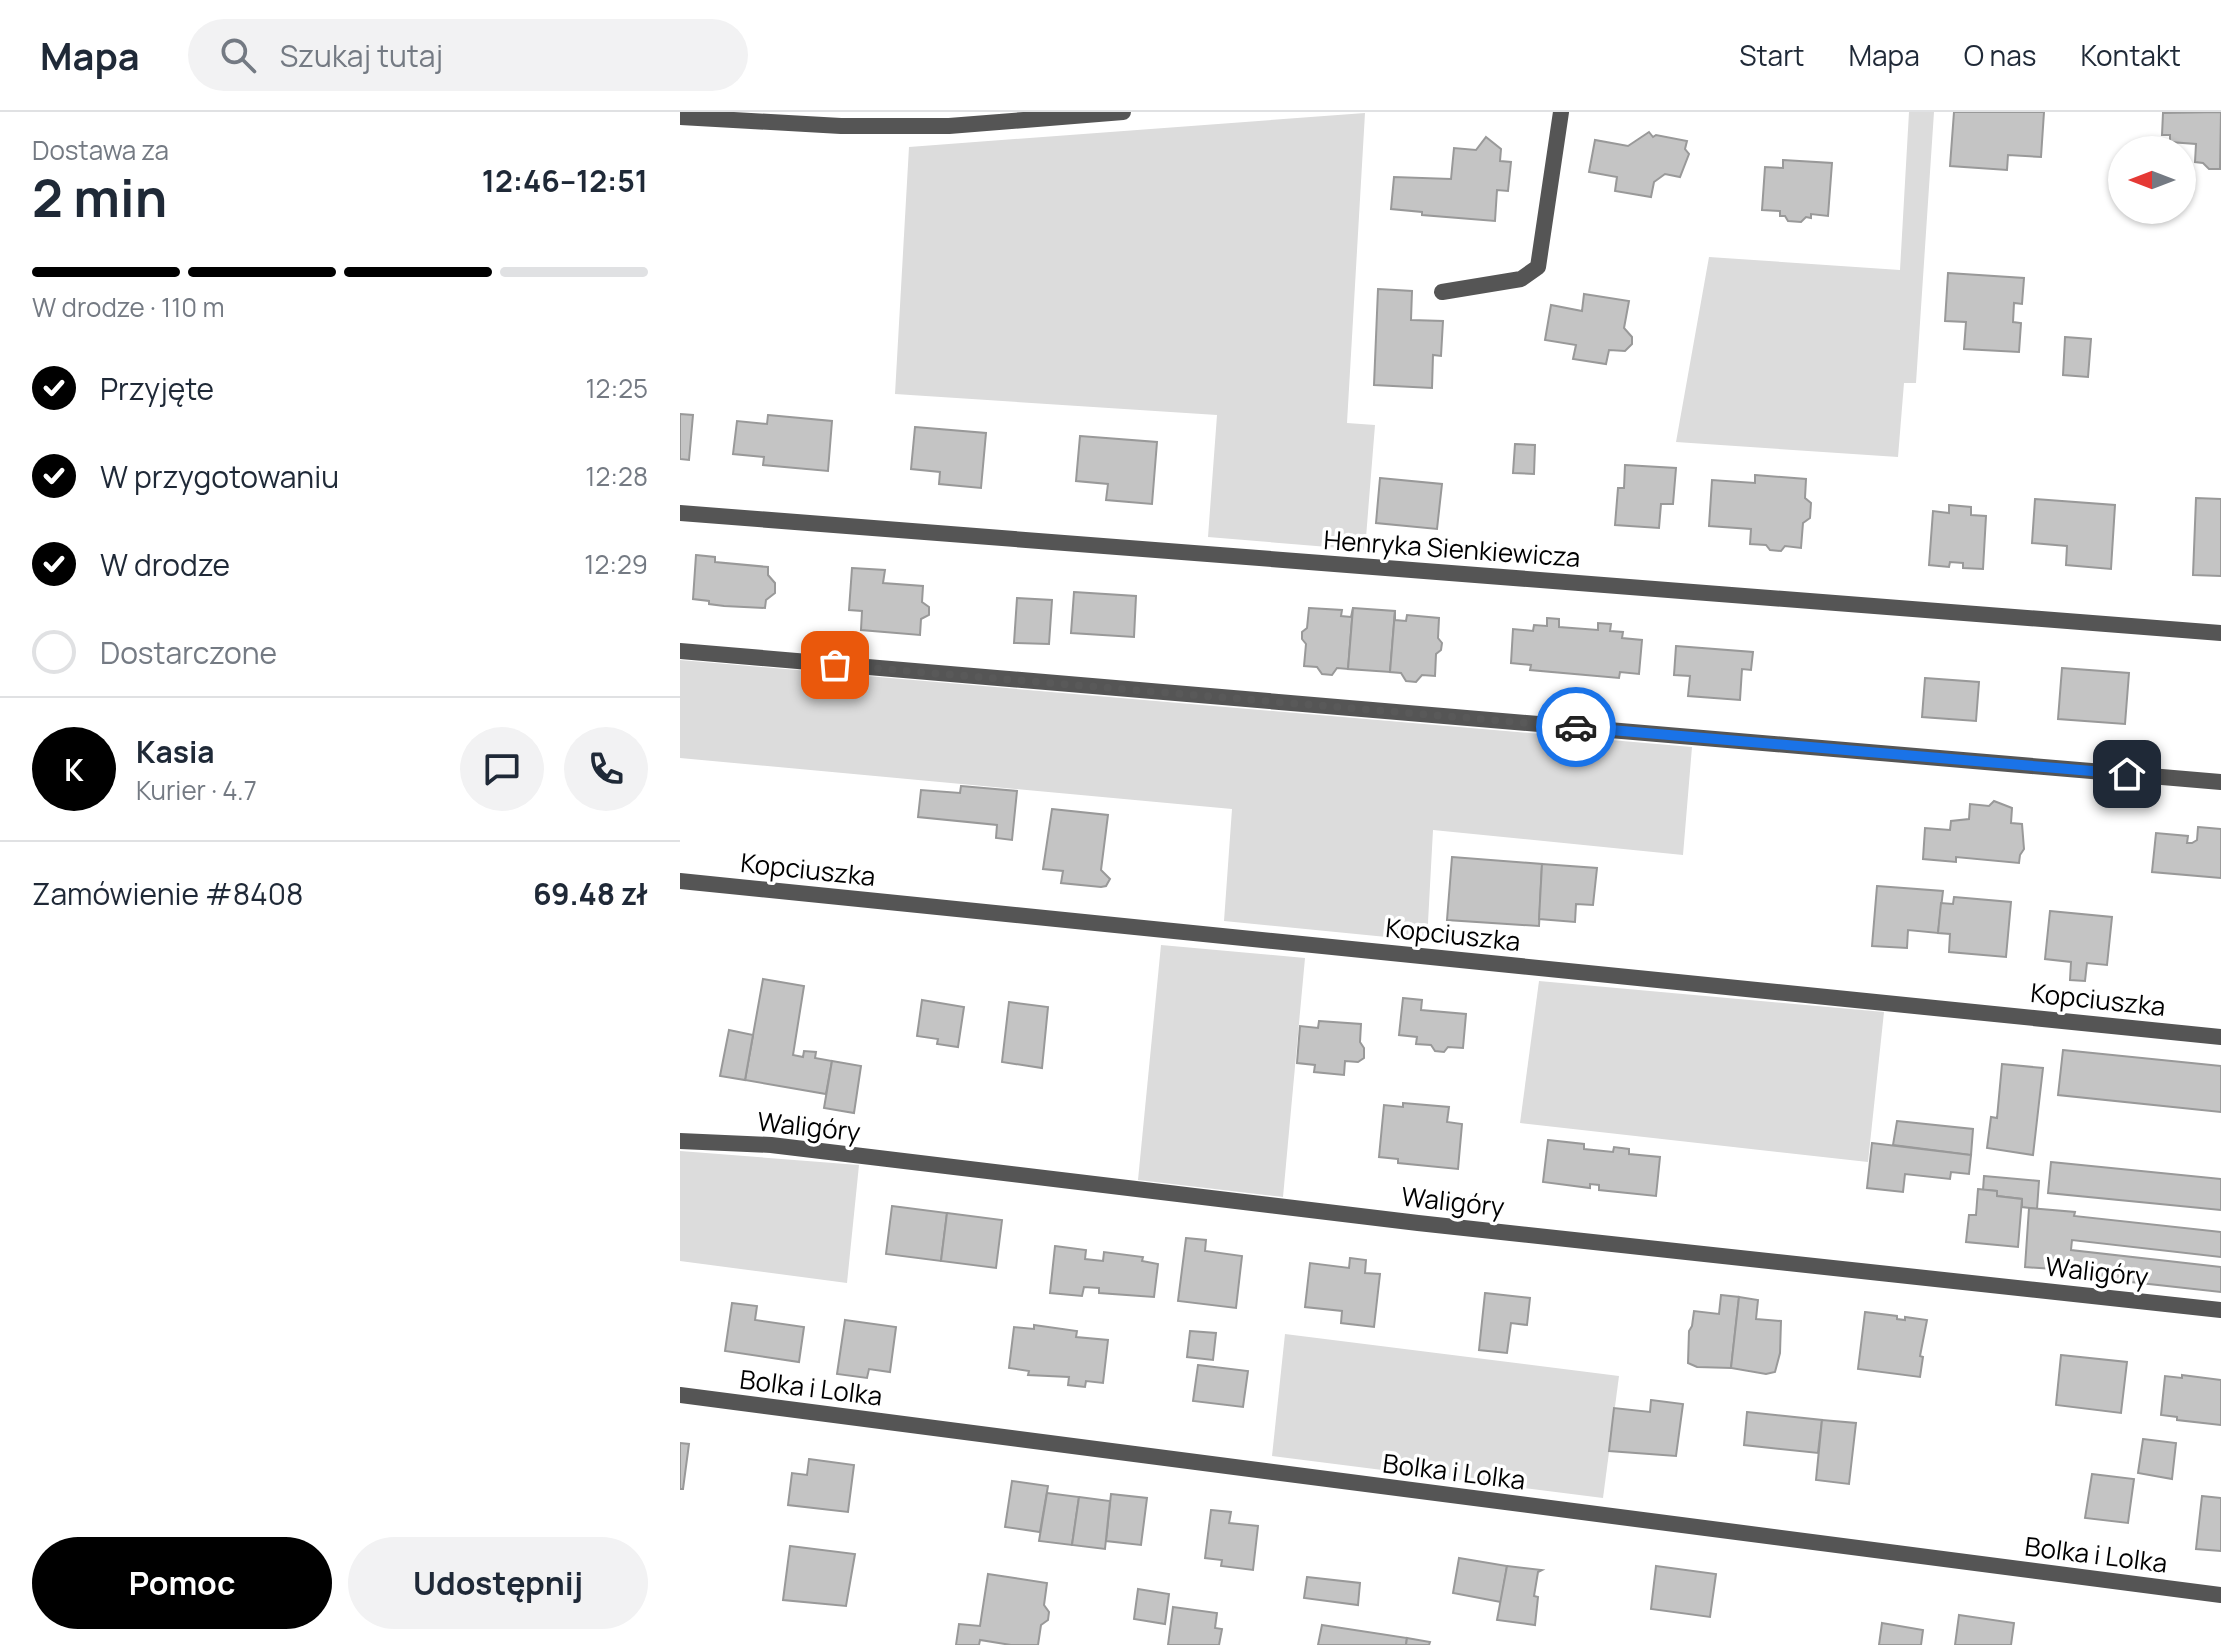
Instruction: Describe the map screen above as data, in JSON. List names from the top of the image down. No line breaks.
{"streets":{"street":["Henryka Sienkiewicza","Kopciuszka","Waligóry","Bolka i Lolka"]},"north":"left","page":{"header":"Mapa","search":"Szukaj tutaj","nav":["Start","Mapa","O nas","Kontakt"],"heading":["2 min","Dostawa za","12:46–12:51"],"panel":["Kasia","Kurier · 4.7","Zamówienie #8408","69.48 zł"],"bar":"W drodze · 110 m","list":[["Przyjęte","12:25"],["W przygotowaniu","12:28"],["W drodze","12:29"],"Dostarczone"],"round":"K","buttons":["Pomoc","Udostępnij"]}}
